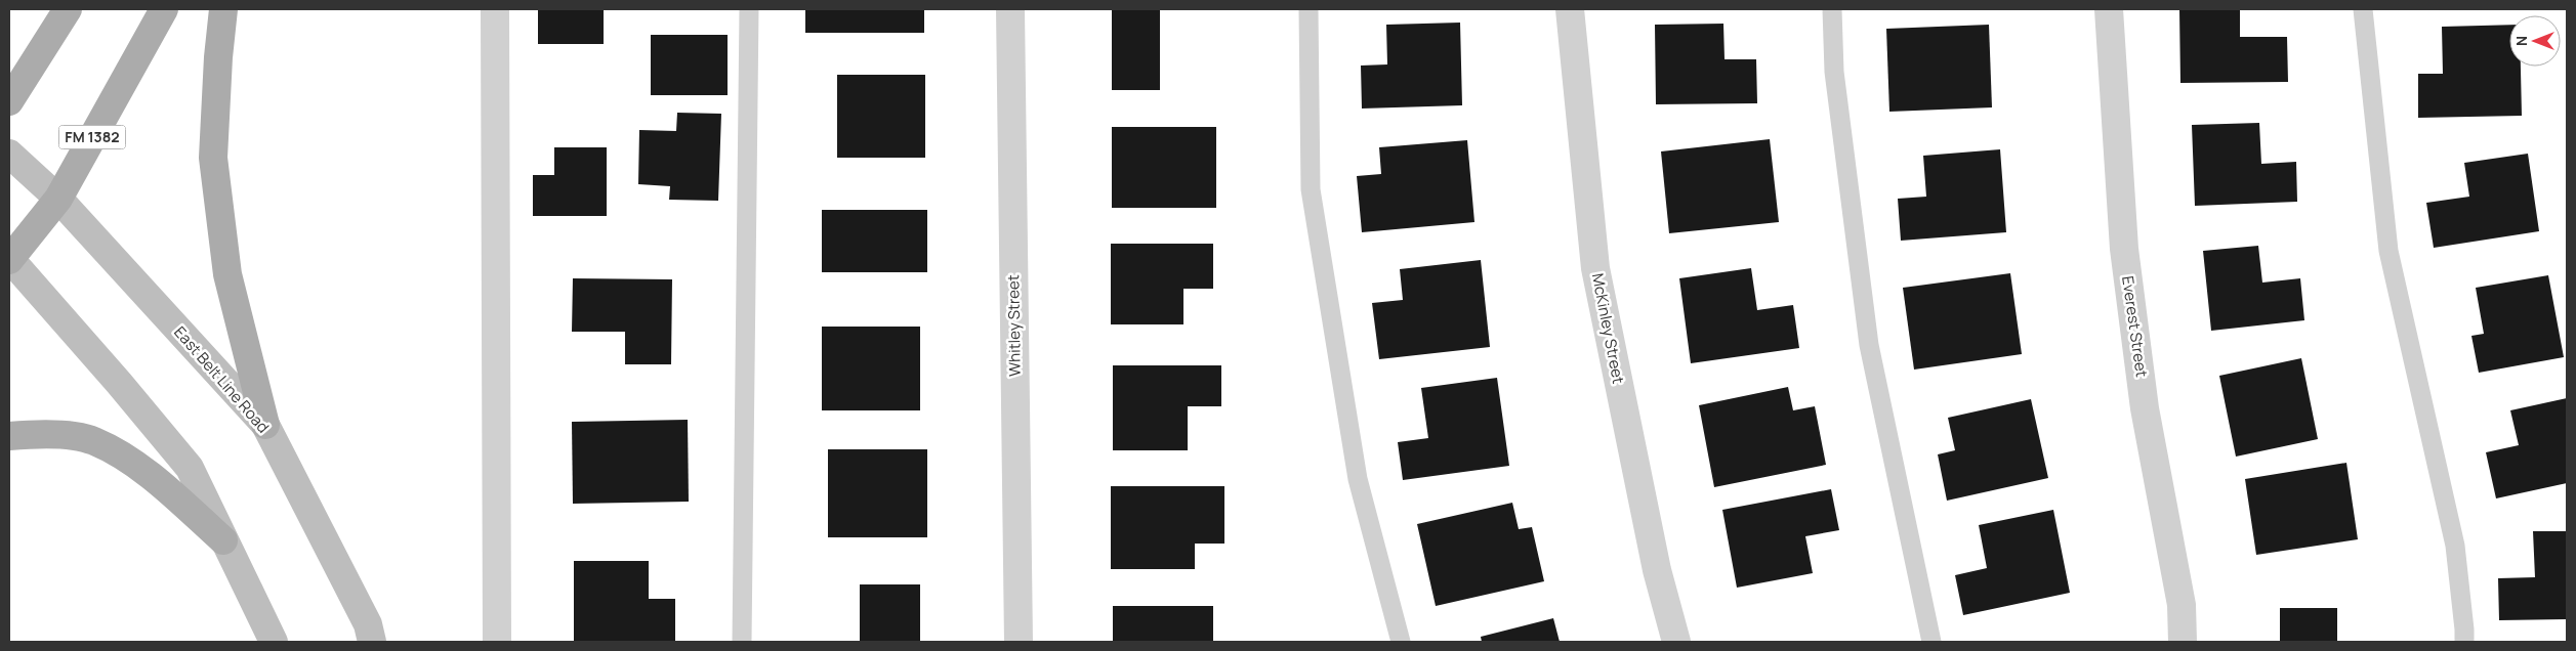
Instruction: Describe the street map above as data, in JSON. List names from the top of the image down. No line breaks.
{"streets":{"main road":["FM 1382","East Belt Line Road"],"street":["Whitley Street","Everest Street","McKinley Street"]},"crossings":[["FM 1382","East Belt Line Road"]],"north":"left"}
